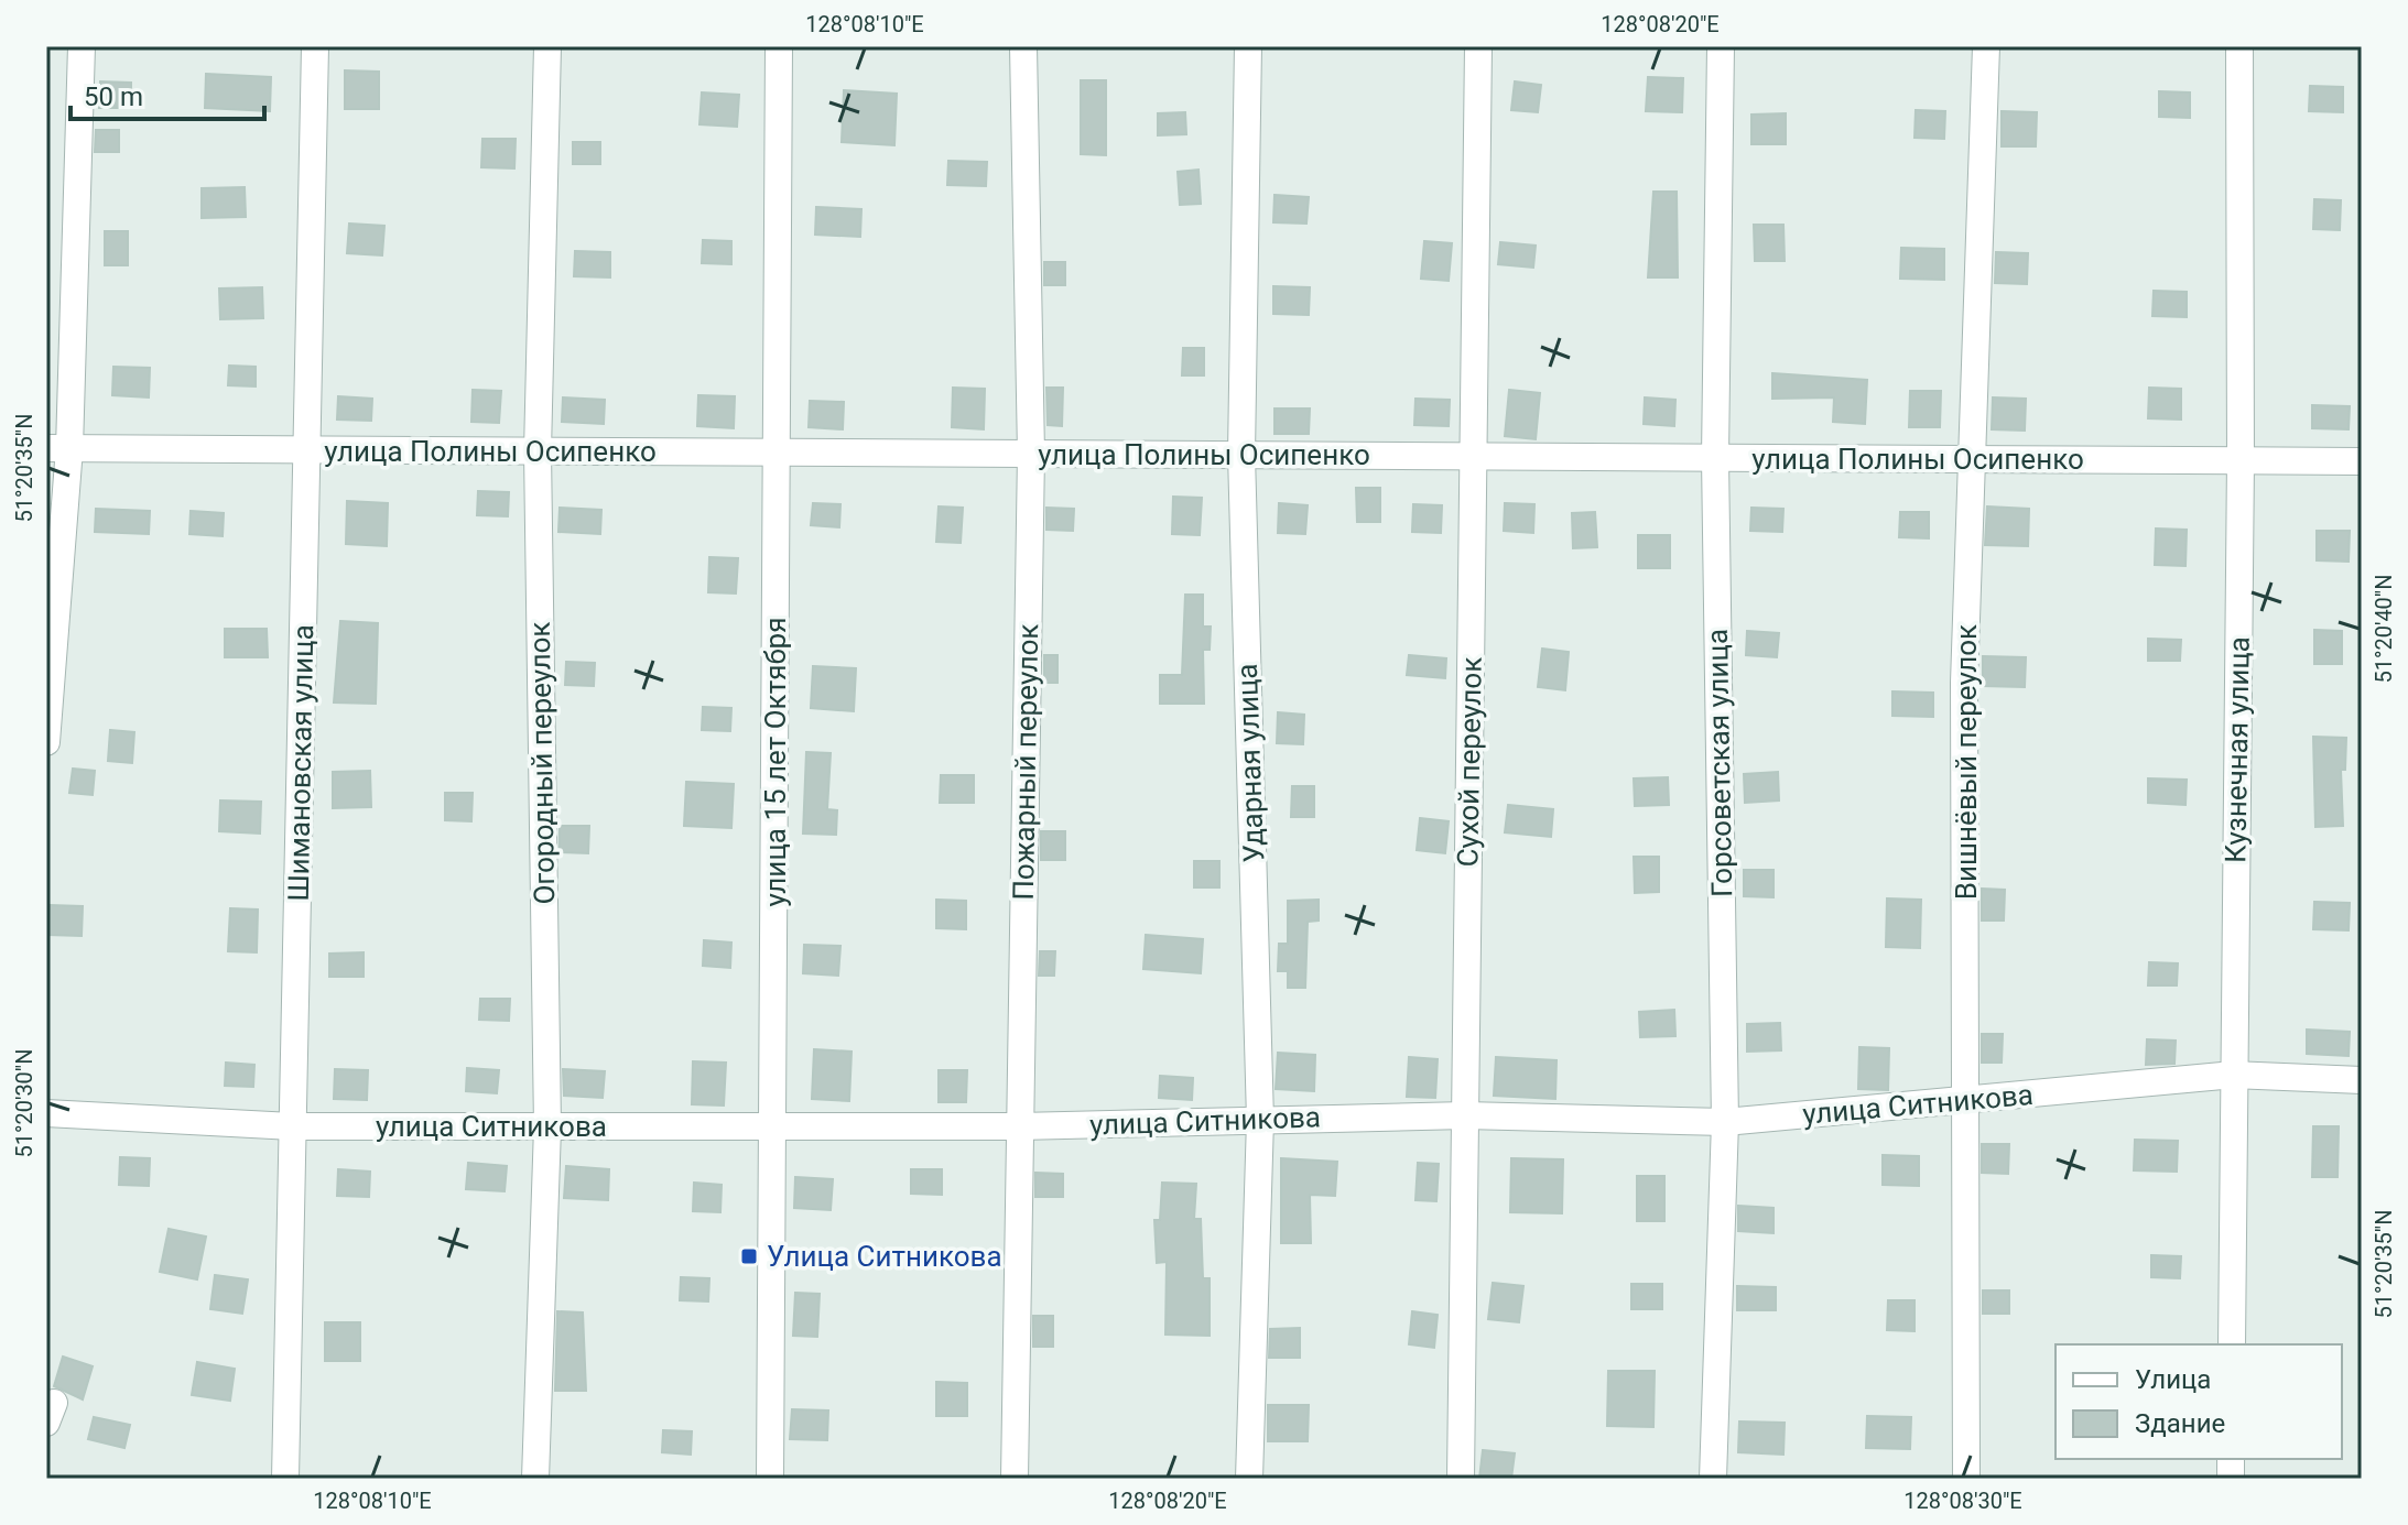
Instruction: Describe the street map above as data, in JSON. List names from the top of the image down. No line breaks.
{"streets":{"street":["улица Полины Осипенко","Кузнечная улица","улица 15 лет Октября","Пожарный переулок","Сухой переулок","Вишнёвый переулок","Шимановская улица","Огородный переулок","Ударная улица","Горсоветская улица","улица Ситникова"]},"crossings":[["улица Полины Осипенко","Кузнечная улица"],["улица Полины Осипенко","улица 15 лет Октября"],["улица Полины Осипенко","Пожарный переулок"],["улица Полины Осипенко","Сухой переулок"],["улица Полины Осипенко","Вишнёвый переулок"],["улица Полины Осипенко","Шимановская улица"],["улица Полины Осипенко","Огородный переулок"],["улица Полины Осипенко","Ударная улица"],["улица Полины Осипенко","Горсоветская улица"],["Кузнечная улица","улица Ситникова"],["улица 15 лет Октября","улица Ситникова"],["Пожарный переулок","улица Ситникова"],["Сухой переулок","улица Ситникова"],["Вишнёвый переулок","улица Ситникова"],["Шимановская улица","улица Ситникова"],["Огородный переулок","улица Ситникова"],["Ударная улица","улица Ситникова"],["Горсоветская улица","улица Ситникова"]],"places":{"transit":["Улица Ситникова"]},"legend":["Улица","Здание"],"scale_bar":"50 m","coordinates":["128°08'10\"E","128°08'20\"E","51°20'35\"N","51°20'40\"N","51°20'30\"N","128°08'30\"E"]}
